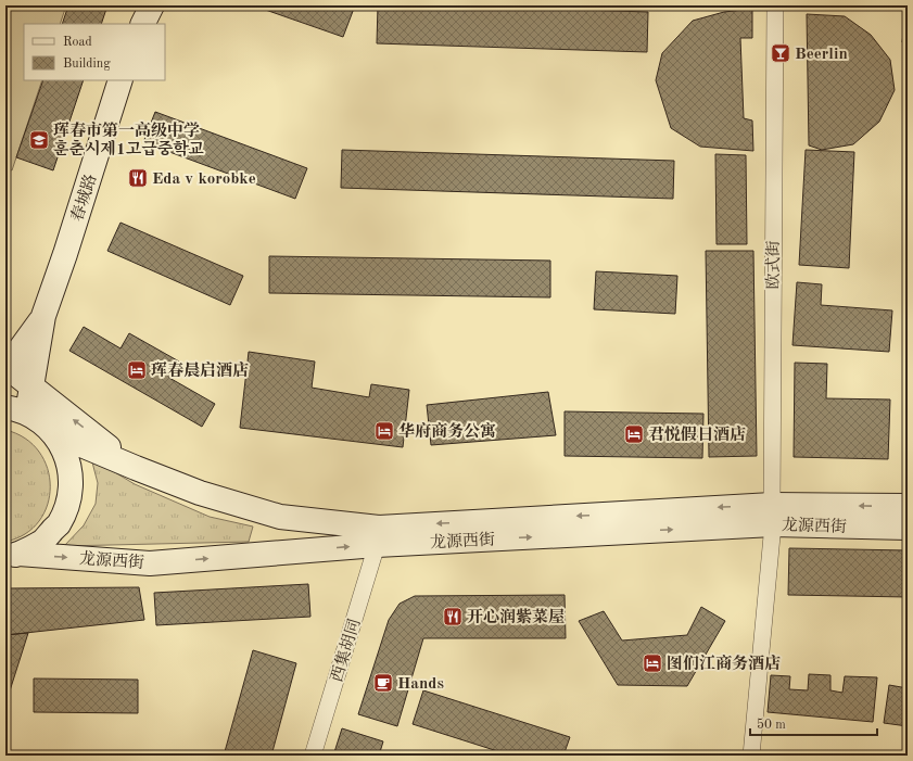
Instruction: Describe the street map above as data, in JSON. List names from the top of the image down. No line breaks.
{"streets":{"main road":["春城路","龙源西街"],"street":["欧式街","西集胡同"]},"crossings":[["欧式街","龙源西街"],["龙源西街","西集胡同"]],"places":{"bar":["Beerlin"],"school or university":["珲春市第一高级中学 훈춘시제1고급중학교"],"restaurant":["Eda v korobke","开心润紫菜屋"],"hotel":["珲春晨启酒店","华府商务公寓","君悦假日酒店","图们江商务酒店"],"cafe":["Hands"]},"legend":["Road","Building"],"scale_bar":"50 m"}
